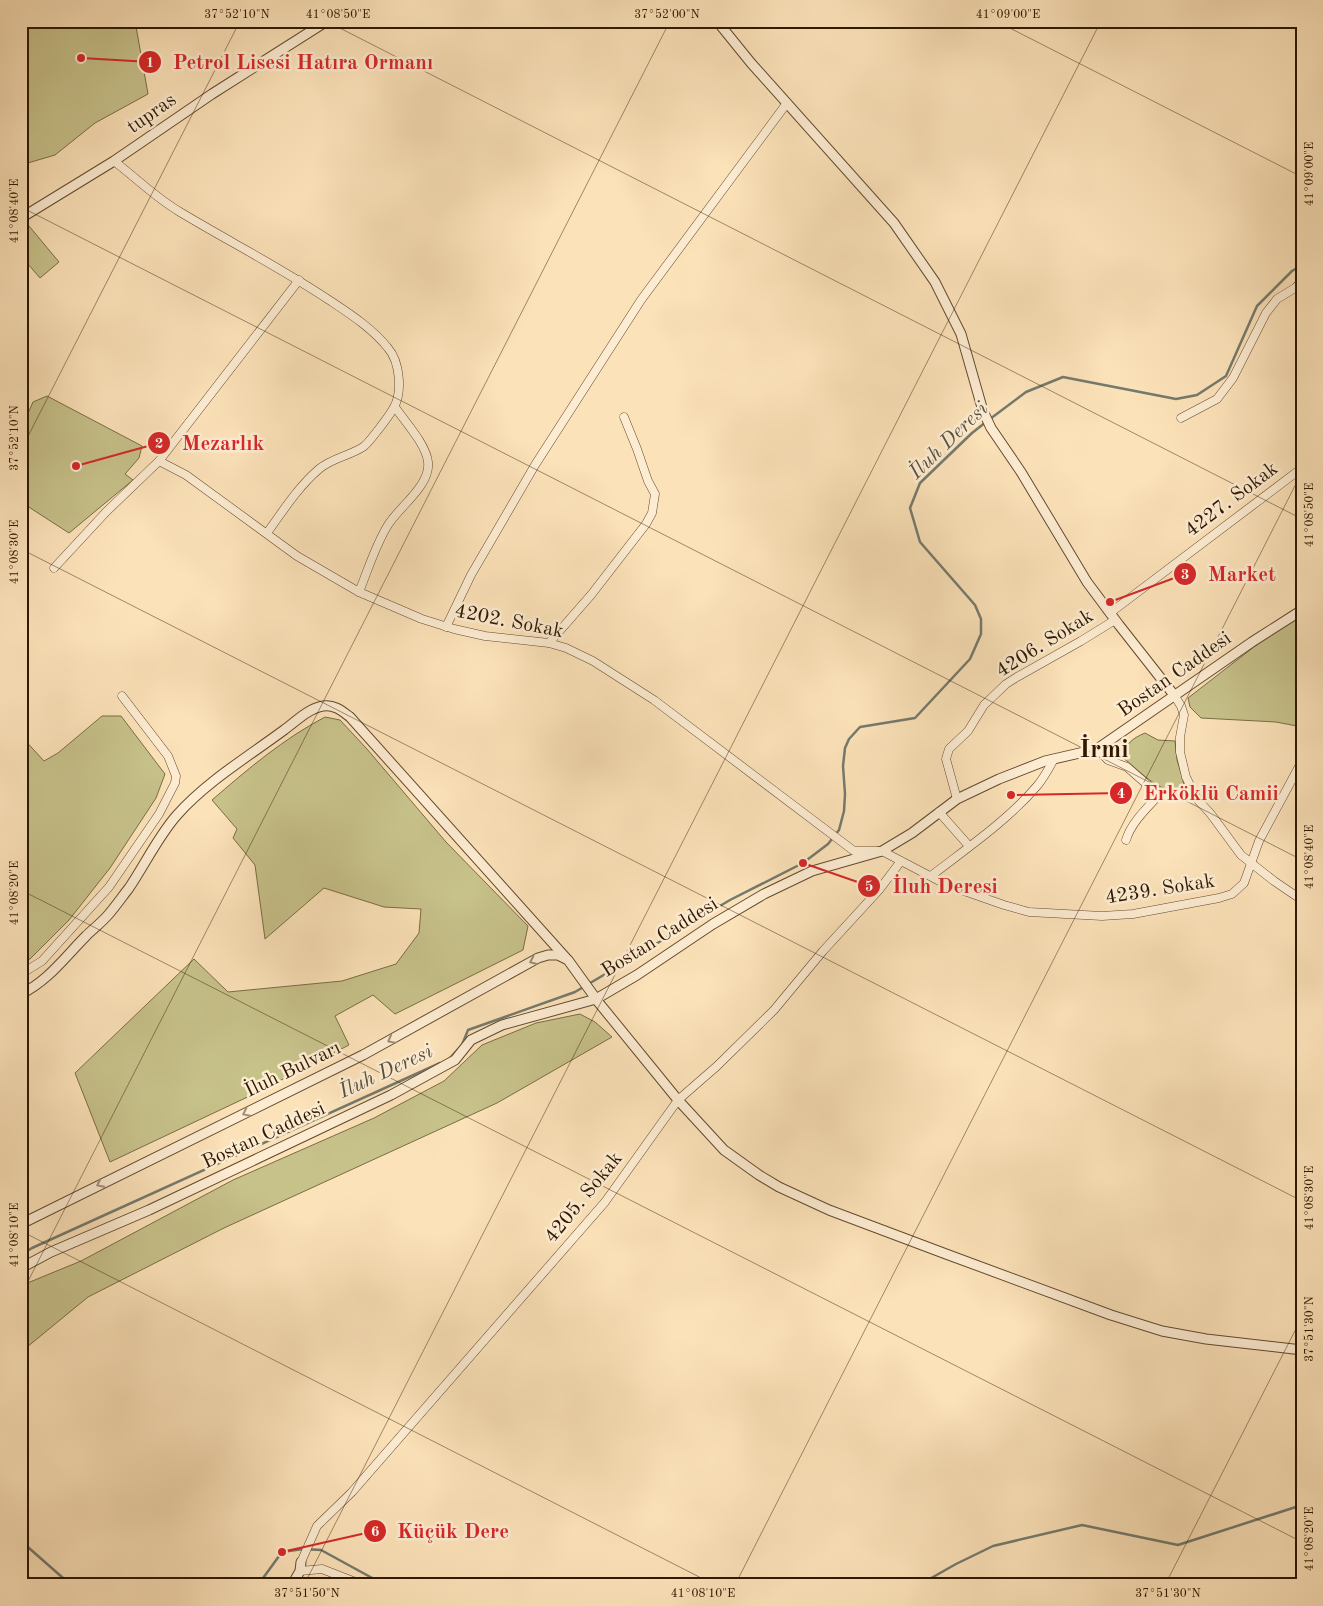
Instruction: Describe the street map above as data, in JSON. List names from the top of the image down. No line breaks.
{"streets":{"street":["tupras","4227. Sokak","4202. Sokak","4206. Sokak","Bostan Caddesi","4239. Sokak","İluh Bulvarı","4205. Sokak"]},"crossings":[["4227. Sokak","4206. Sokak"],["4202. Sokak","4239. Sokak"],["4206. Sokak","Bostan Caddesi"],["Bostan Caddesi","4239. Sokak"],["4239. Sokak","4205. Sokak"]],"one_way":["İluh Bulvarı"],"districts":["İrmi"],"water":["İluh Deresi"],"places":["Petrol Lisesi Hatıra Ormanı","Mezarlık","Market","Erköklü Camii","İluh Deresi","Küçük Dere"],"coordinates":["37°52'10\"N","41°08'50\"E","37°52'00\"N","41°09'00\"E","41°08'40\"E","41°08'30\"E","41°08'20\"E","41°08'10\"E","37°51'30\"N","37°51'50\"N"]}
